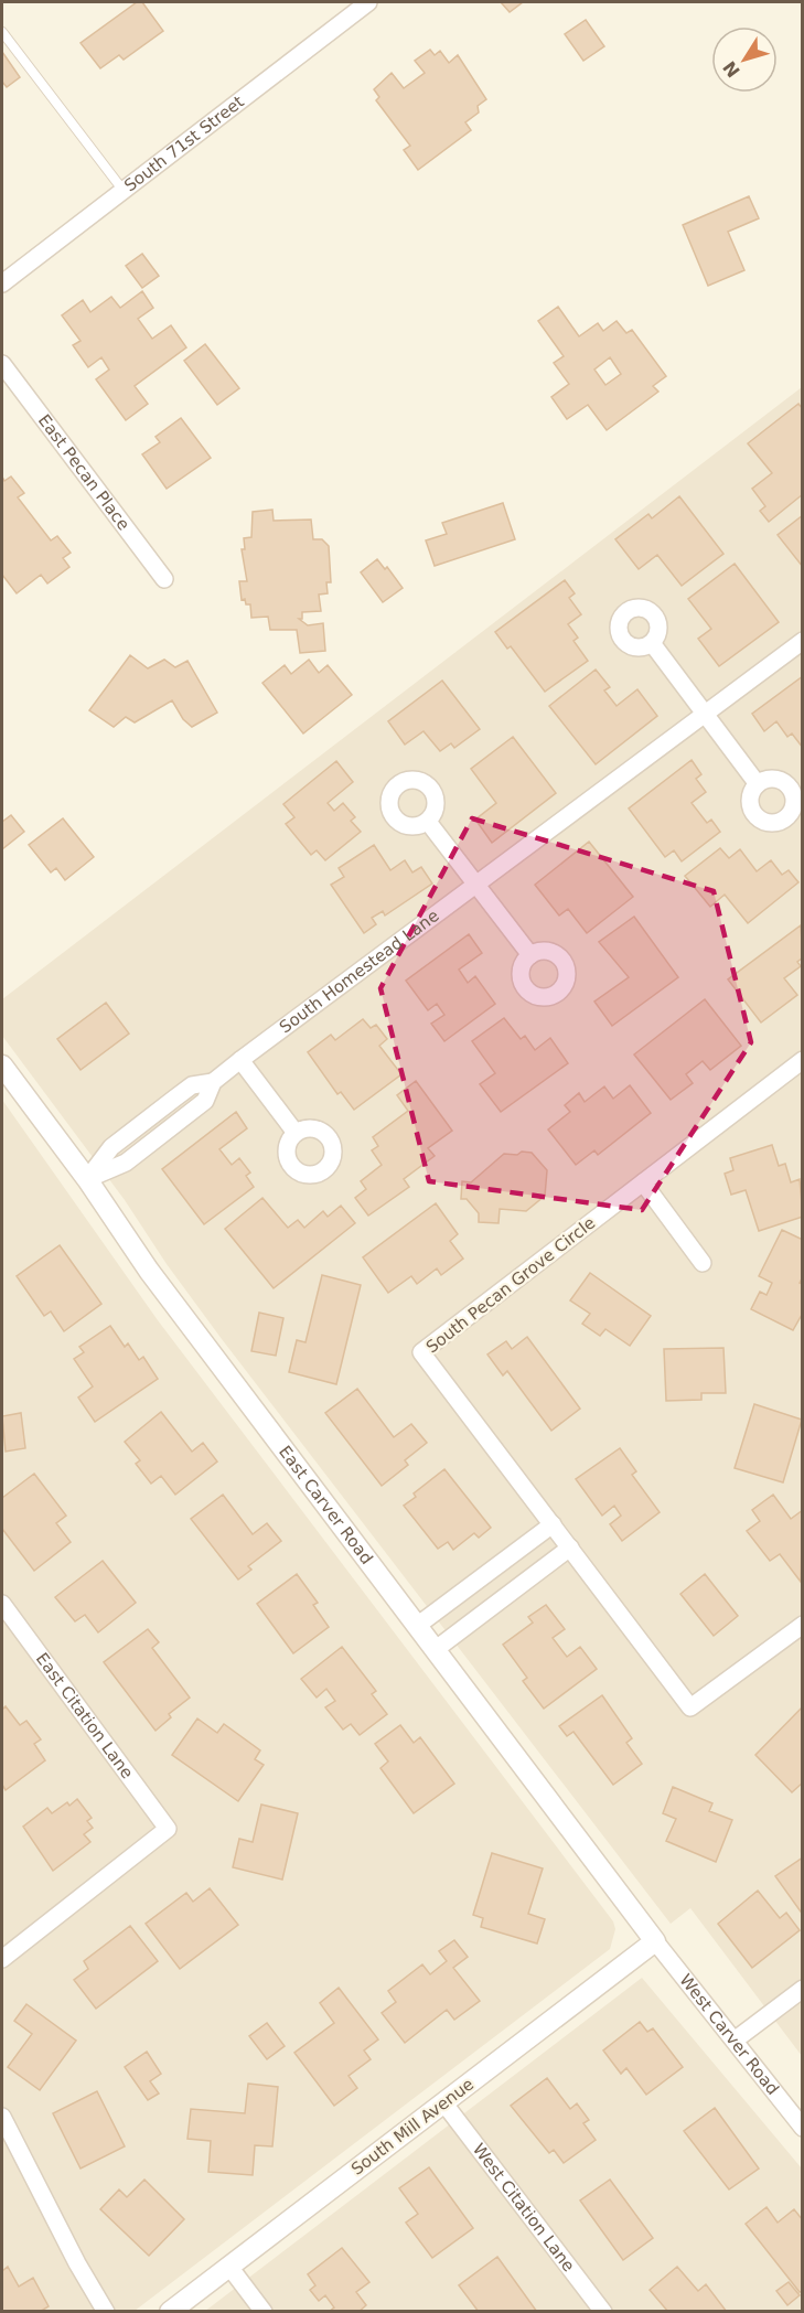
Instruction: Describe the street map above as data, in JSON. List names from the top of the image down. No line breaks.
{"streets":{"street":["South 71st Street","East Pecan Place","South Homestead Lane","South Pecan Grove Circle","East Carver Road","East Citation Lane","West Carver Road","South Mill Avenue","West Citation Lane"]},"crossings":[["South Homestead Lane","East Carver Road"],["East Carver Road","West Carver Road"],["East Carver Road","South Mill Avenue"],["West Carver Road","South Mill Avenue"],["South Mill Avenue","West Citation Lane"]],"north":"bottom left"}
